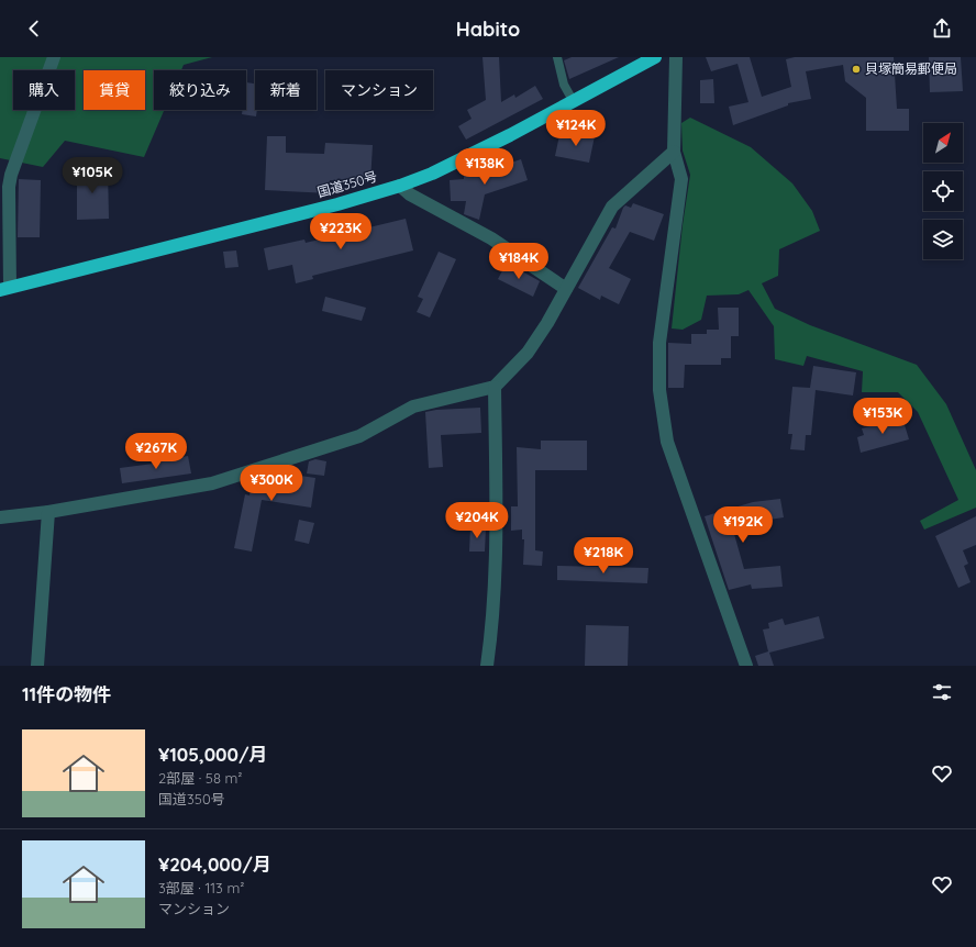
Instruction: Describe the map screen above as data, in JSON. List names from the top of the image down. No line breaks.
{"streets":{"highway":["国道350号"]},"places":["貝塚簡易郵便局"],"north":"top right","page":{"header":"Habito","chip":["購入","賃貸","絞り込み","新着","マンション"],"price":["¥124K","¥138K","¥105K","¥223K","¥184K","¥153K","¥267K","¥300K","¥204K","¥192K","¥218K"],"heading":"11件の物件","list":[{"name":"¥105,000/月","note":"2部屋 · 58 m² · 国道350号"},{"name":"¥204,000/月","note":"3部屋 · 113 m² · マンション"}]}}
